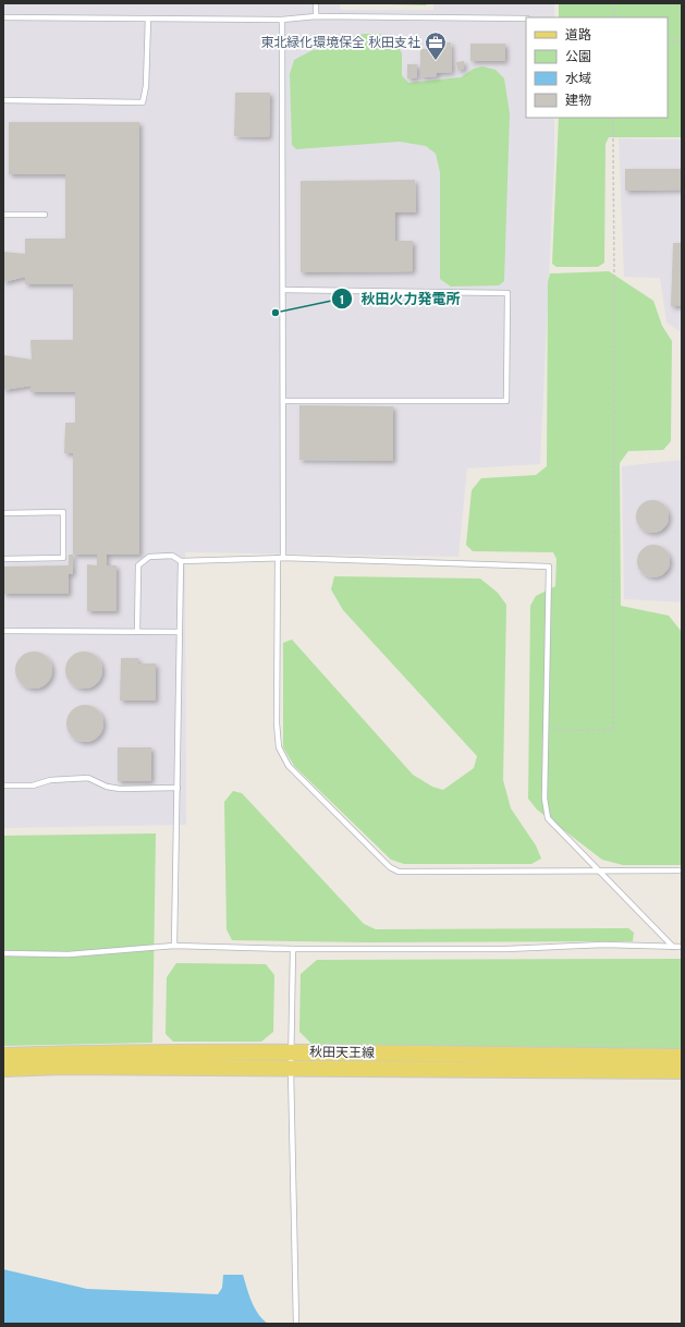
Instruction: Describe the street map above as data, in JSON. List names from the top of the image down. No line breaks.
{"streets":{"main road":["秋田天王線"]},"places":{"office":["東北緑化環境保全 秋田支社"],"other":["秋田火力発電所"]},"legend":["道路","公園","水域","建物"]}
